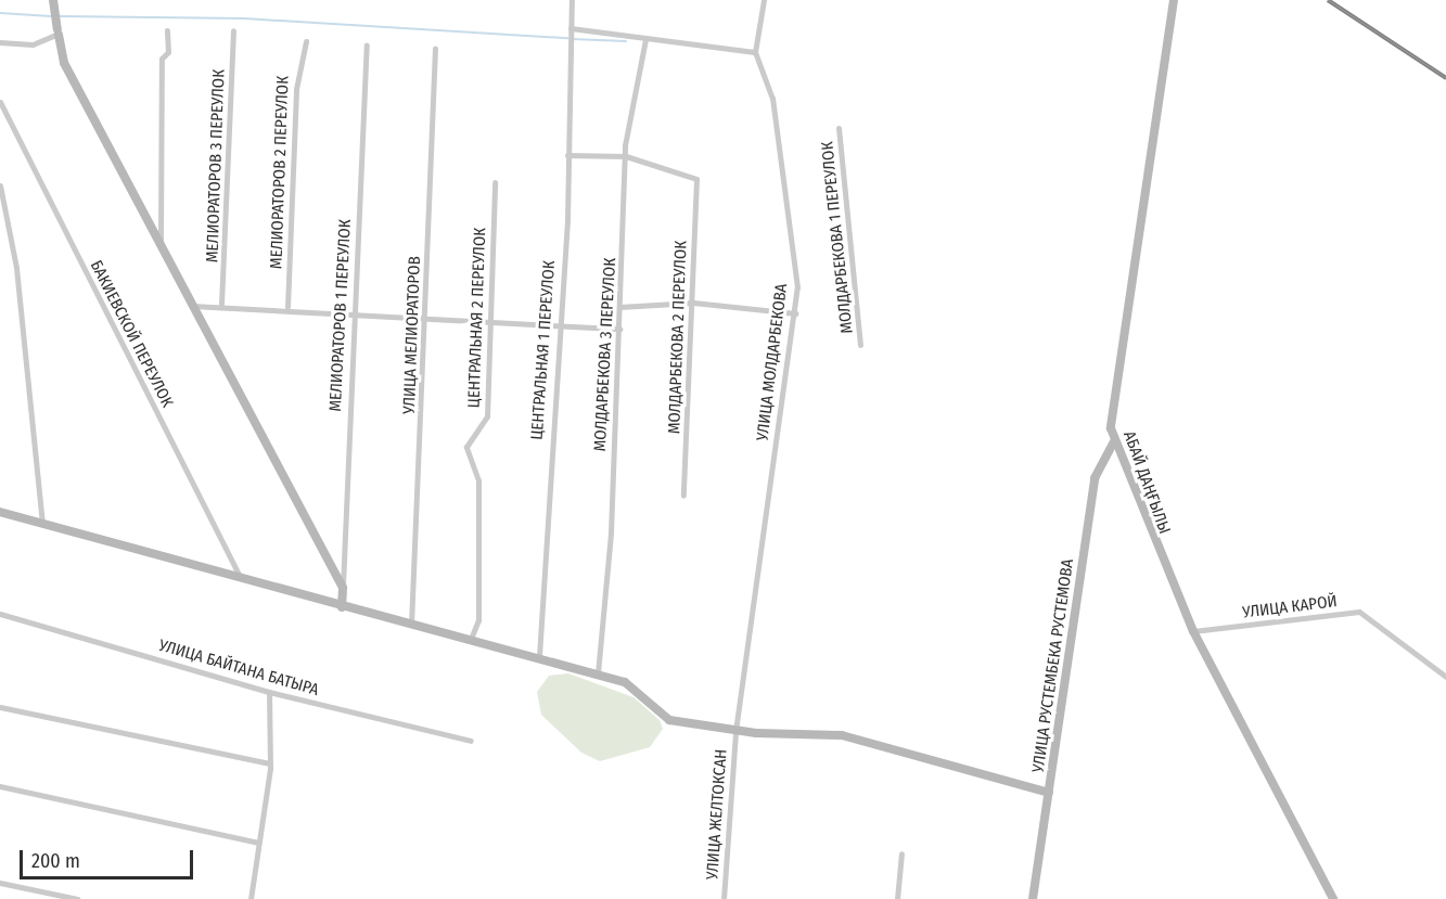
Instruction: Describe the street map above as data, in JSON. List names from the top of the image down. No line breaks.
{"streets":{"street":["МЕЛИОРАТОРОВ 3 ПЕРЕУЛОК","МЕЛИОРАТОРОВ 2 ПЕРЕУЛОК","МОЛДАРБЕКОВА 1 ПЕРЕУЛОК","МЕЛИОРАТОРОВ 1 ПЕРЕУЛОК","ЦЕНТРАЛЬНАЯ 2 ПЕРЕУЛОК","БАКИЕВСКОЙ ПЕРЕУЛОК","УЛИЦА МЕЛИОРАТОРОВ","МОЛДАРБЕКОВА 2 ПЕРЕУЛОК","ЦЕНТРАЛЬНАЯ 1 ПЕРЕУЛОК","МОЛДАРБЕКОВА 3 ПЕРЕУЛОК","УЛИЦА МОЛДАРБЕКОВА","АБАЙ ДАҢҒЫЛЫ","УЛИЦА КАРОЙ","УЛИЦА РУСТЕМБЕКА РУСТЕМОВА","УЛИЦА БАЙТАНА БАТЫРА","УЛИЦА ЖЕЛТОКСАН"]},"crossings":[["МОЛДАРБЕКОВА 2 ПЕРЕУЛОК","МОЛДАРБЕКОВА 3 ПЕРЕУЛОК"],["УЛИЦА МОЛДАРБЕКОВА","УЛИЦА ЖЕЛТОКСАН"],["АБАЙ ДАҢҒЫЛЫ","УЛИЦА КАРОЙ"],["АБАЙ ДАҢҒЫЛЫ","УЛИЦА РУСТЕМБЕКА РУСТЕМОВА"]],"scale_bar":"200 m"}
